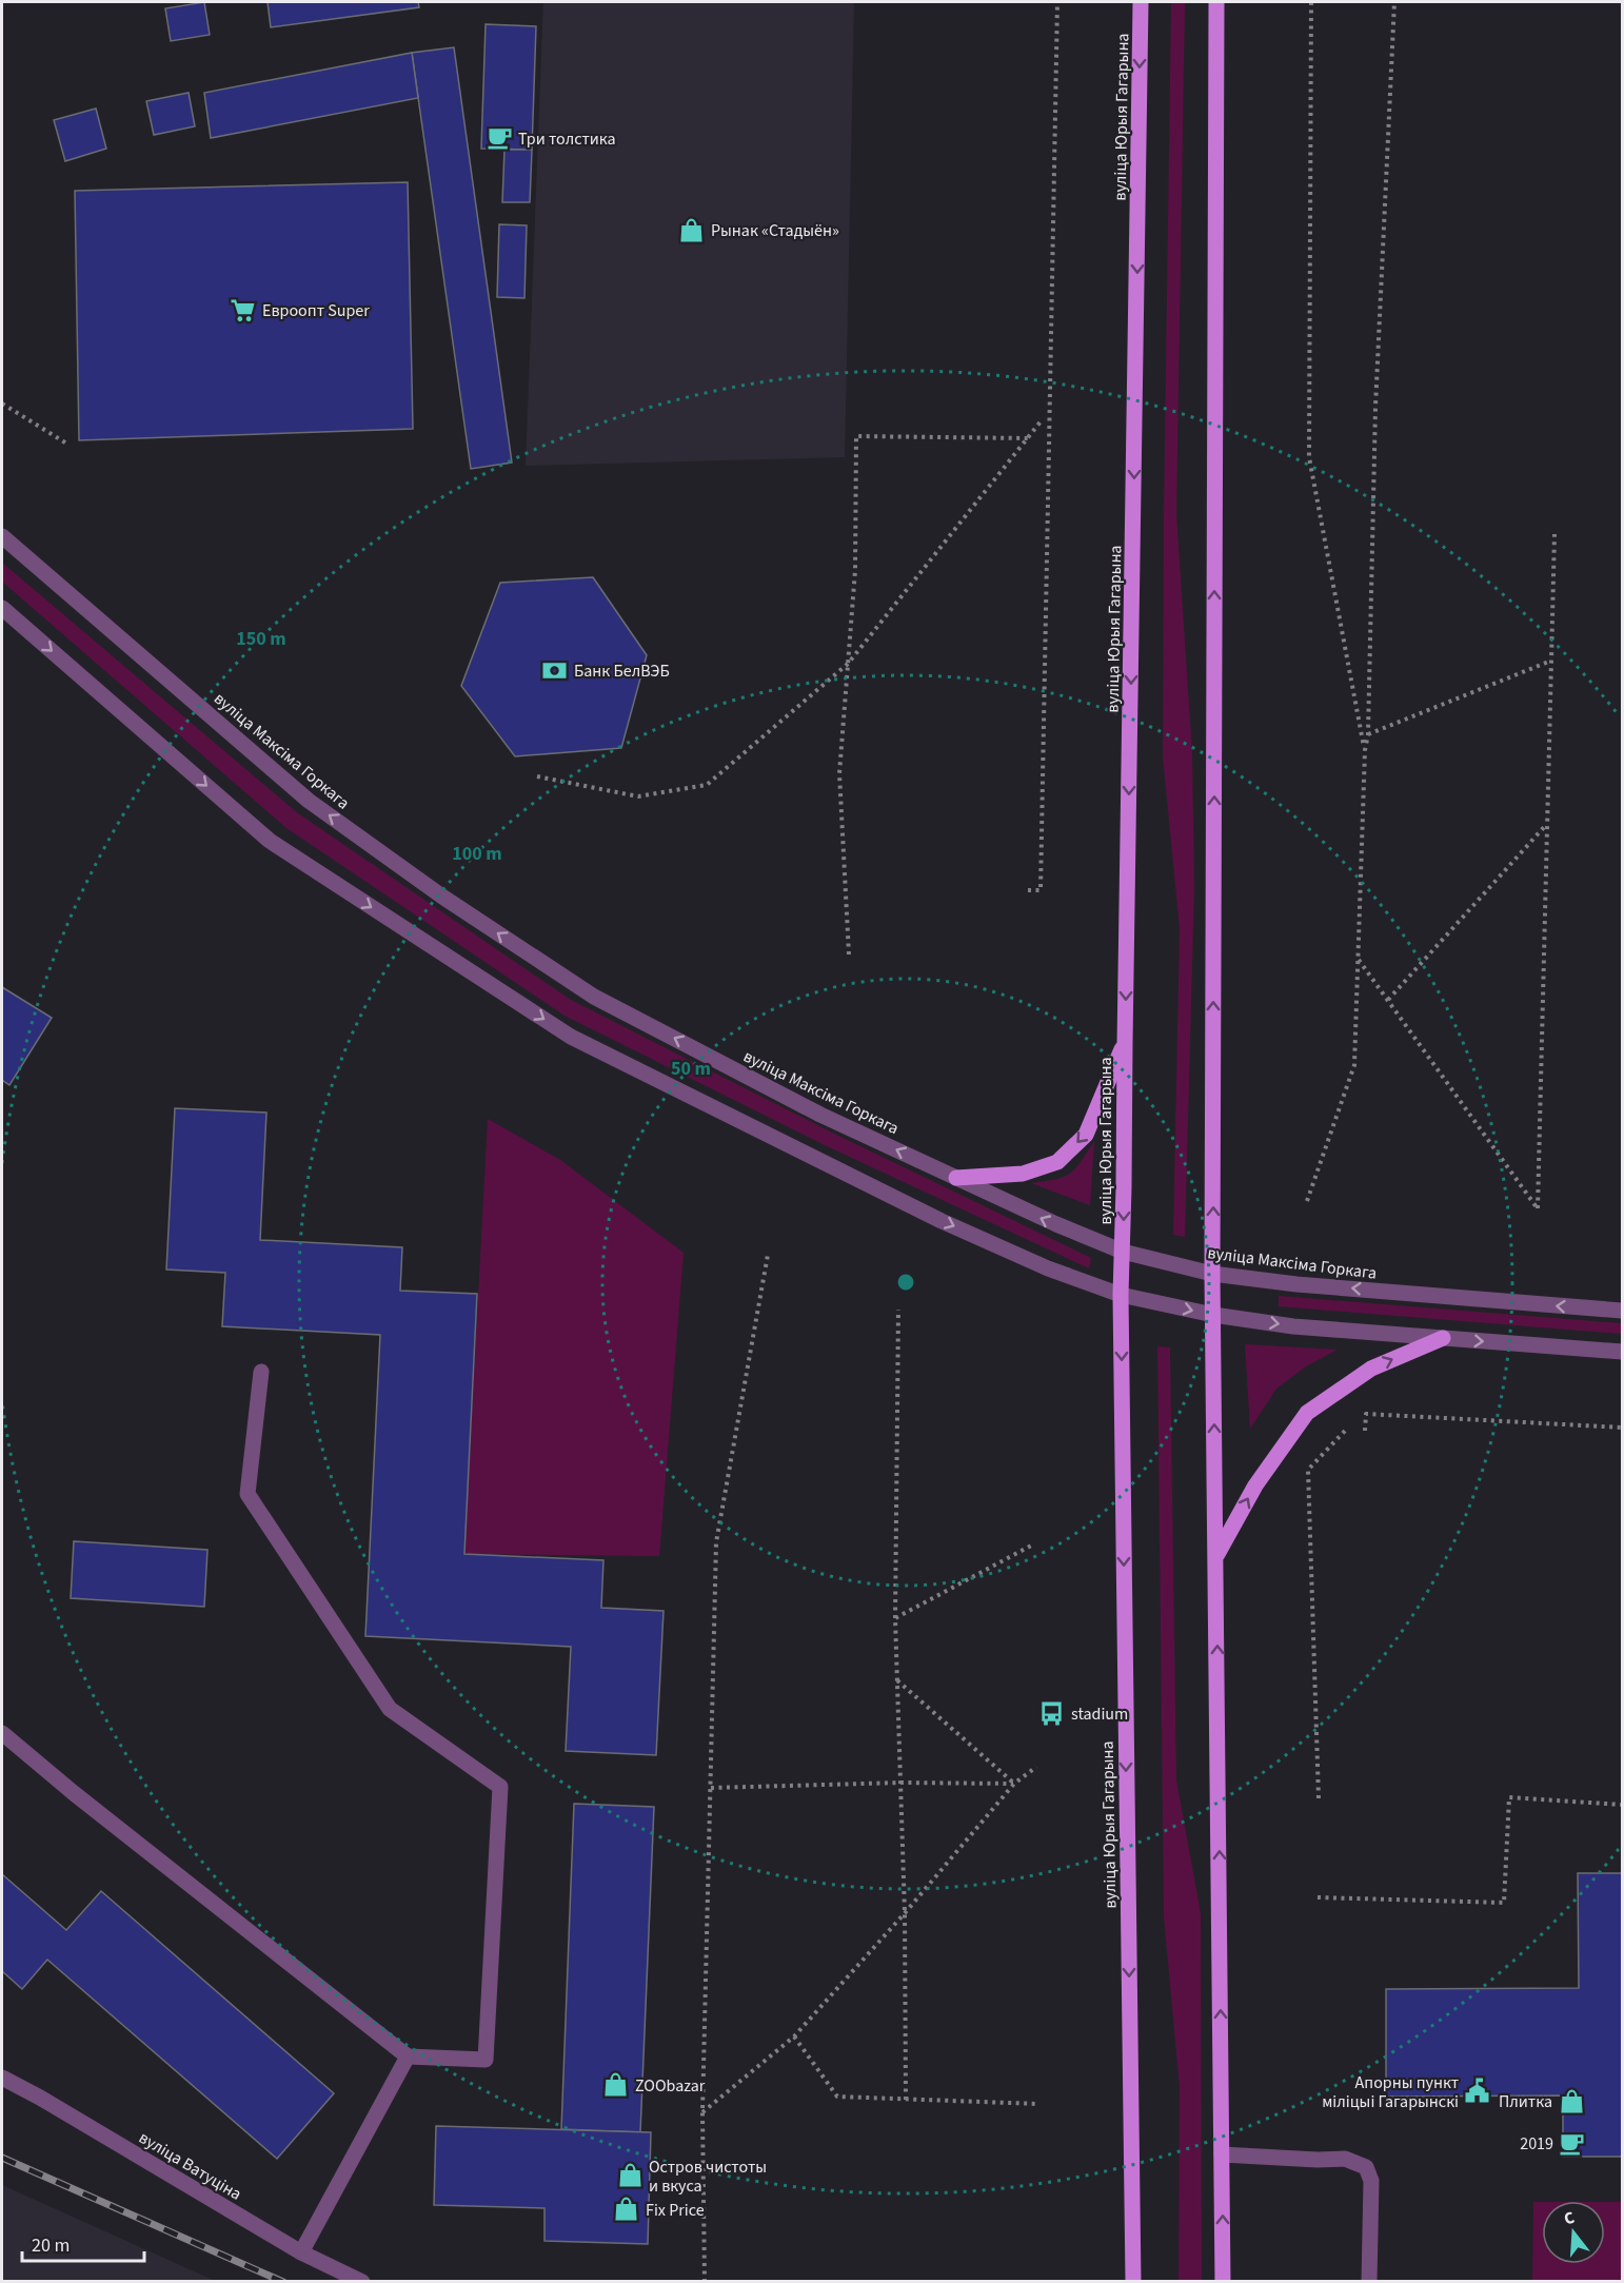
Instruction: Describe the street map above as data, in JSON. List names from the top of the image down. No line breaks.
{"streets":{"main road":["вуліца Юрыя Гагарына"],"street":["вуліца Максіма Горкага","вуліца Ватуціна"]},"crossings":[["вуліца Юрыя Гагарына","вуліца Максіма Горкага"]],"places":{"cafe":["Три толстика","2019"],"shop":["Рынак «Стадыён»","ZOObazar","Плитка","Остров чистоты и вкуса","Fix Price"],"supermarket":["Евроопт Super"],"bank":["Банк БелВЭБ"],"bus stop":["stadium"],"public building":["Апорны пункт міліцыі Гагарынскі"]},"scale_bar":"20 m","north":"top","rings":["150 m","100 m","50 m"]}
